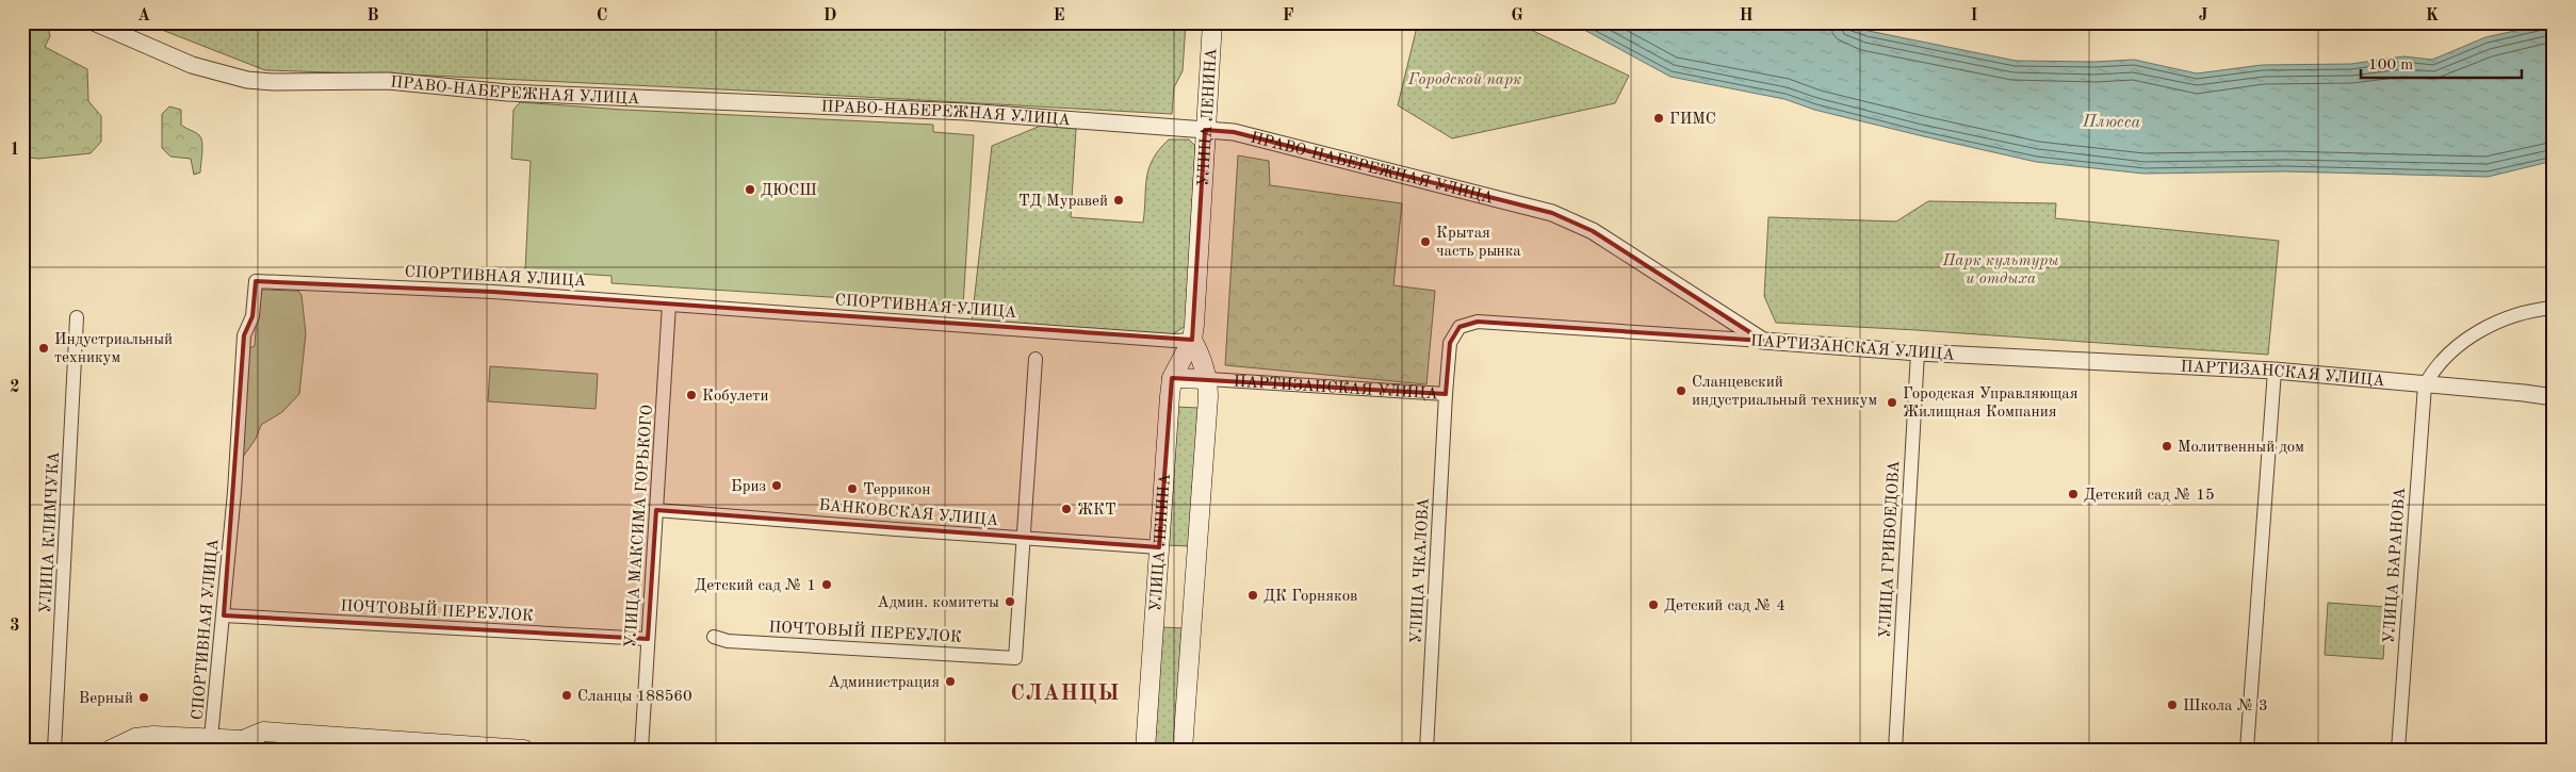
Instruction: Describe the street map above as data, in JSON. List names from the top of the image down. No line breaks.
{"streets":{"main road":["УЛИЦА ЛЕНИНА"],"street":["ПРАВО-НАБЕРЕЖНАЯ УЛИЦА","СПОРТИВНАЯ УЛИЦА","ПАРТИЗАНСКАЯ УЛИЦА","БАНКОВСКАЯ УЛИЦА","УЛИЦА МАКСИМА ГОРЬКОГО","УЛИЦА КЛИМЧУКА","УЛИЦА ГРИБОЕДОВА","УЛИЦА БАРАНОВА","УЛИЦА ЧКАЛОВА","ПОЧТОВЫЙ ПЕРЕУЛОК"]},"crossings":[["ПРАВО-НАБЕРЕЖНАЯ УЛИЦА","УЛИЦА ЛЕНИНА"],["ПРАВО-НАБЕРЕЖНАЯ УЛИЦА","ПАРТИЗАНСКАЯ УЛИЦА"],["УЛИЦА ЛЕНИНА","СПОРТИВНАЯ УЛИЦА"],["УЛИЦА ЛЕНИНА","ПАРТИЗАНСКАЯ УЛИЦА"],["УЛИЦА ЛЕНИНА","БАНКОВСКАЯ УЛИЦА"],["СПОРТИВНАЯ УЛИЦА","УЛИЦА МАКСИМА ГОРЬКОГО"],["СПОРТИВНАЯ УЛИЦА","ПОЧТОВЫЙ ПЕРЕУЛОК"],["ПАРТИЗАНСКАЯ УЛИЦА","УЛИЦА ГРИБОЕДОВА"],["ПАРТИЗАНСКАЯ УЛИЦА","УЛИЦА БАРАНОВА"],["ПАРТИЗАНСКАЯ УЛИЦА","УЛИЦА ЧКАЛОВА"],["БАНКОВСКАЯ УЛИЦА","УЛИЦА МАКСИМА ГОРЬКОГО"],["БАНКОВСКАЯ УЛИЦА","ПОЧТОВЫЙ ПЕРЕУЛОК"],["УЛИЦА МАКСИМА ГОРЬКОГО","ПОЧТОВЫЙ ПЕРЕУЛОК"]],"districts":["СЛАНЦЫ"],"water":["Плюсса"],"parks":["Городской парк","Парк культуры и отдыха"],"places":["ГИМС","ДЮСШ","ТД Муравей","Крытая часть рынка","Индустриальный техникум","Сланцевский индустриальный техникум","Кобулети","Городская Управляющая Жилищная Компания","Молитвенный дом","Бриз","Террикон","Детский сад № 15","ЖКТ","Детский сад № 1","ДК Горняков","Админ. комитеты","Детский сад № 4","Администрация","Сланцы 188560","Верный","Школа № 3"],"scale_bar":"100 m","grid":{"columns":["A","B","C","D","E","F","G","H","I","J","K"],"rows":["1","2","3"]}}
